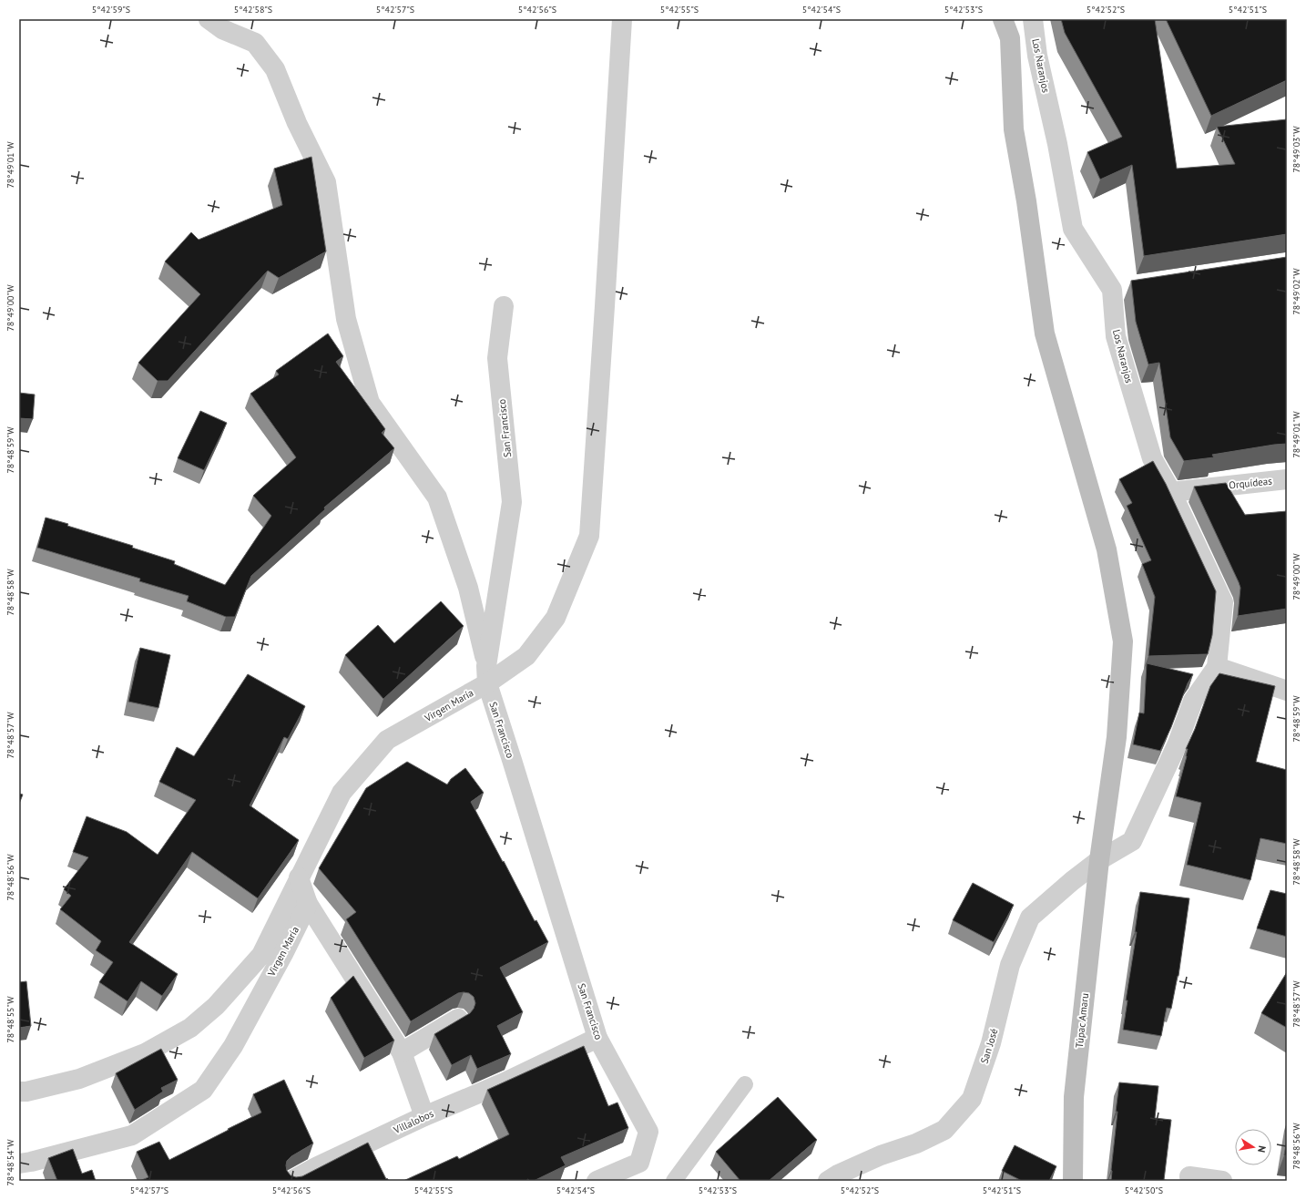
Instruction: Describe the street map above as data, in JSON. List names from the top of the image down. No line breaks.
{"streets":{"street":["Los Naranjos","San Francisco","Orquídeas","Virgen María","Túpac Amaru","San José","Villalobos"]},"crossings":[["Los Naranjos","Orquídeas"],["Los Naranjos","San José"],["San Francisco","Virgen María"],["San Francisco","Villalobos"],["Túpac Amaru","San José"]],"north":"right","coordinates":["5°42'59\"S","5°42'58\"S","5°42'57\"S","5°42'56\"S","5°42'55\"S","5°42'54\"S","5°42'53\"S","5°42'52\"S","5°42'51\"S","78°49'03\"W","78°49'01\"W","78°49'02\"W","78°49'00\"W","78°48'59\"W","78°48'58\"W","78°48'57\"W","78°48'56\"W","78°48'55\"W","78°48'54\"W","5°42'50\"S"]}
